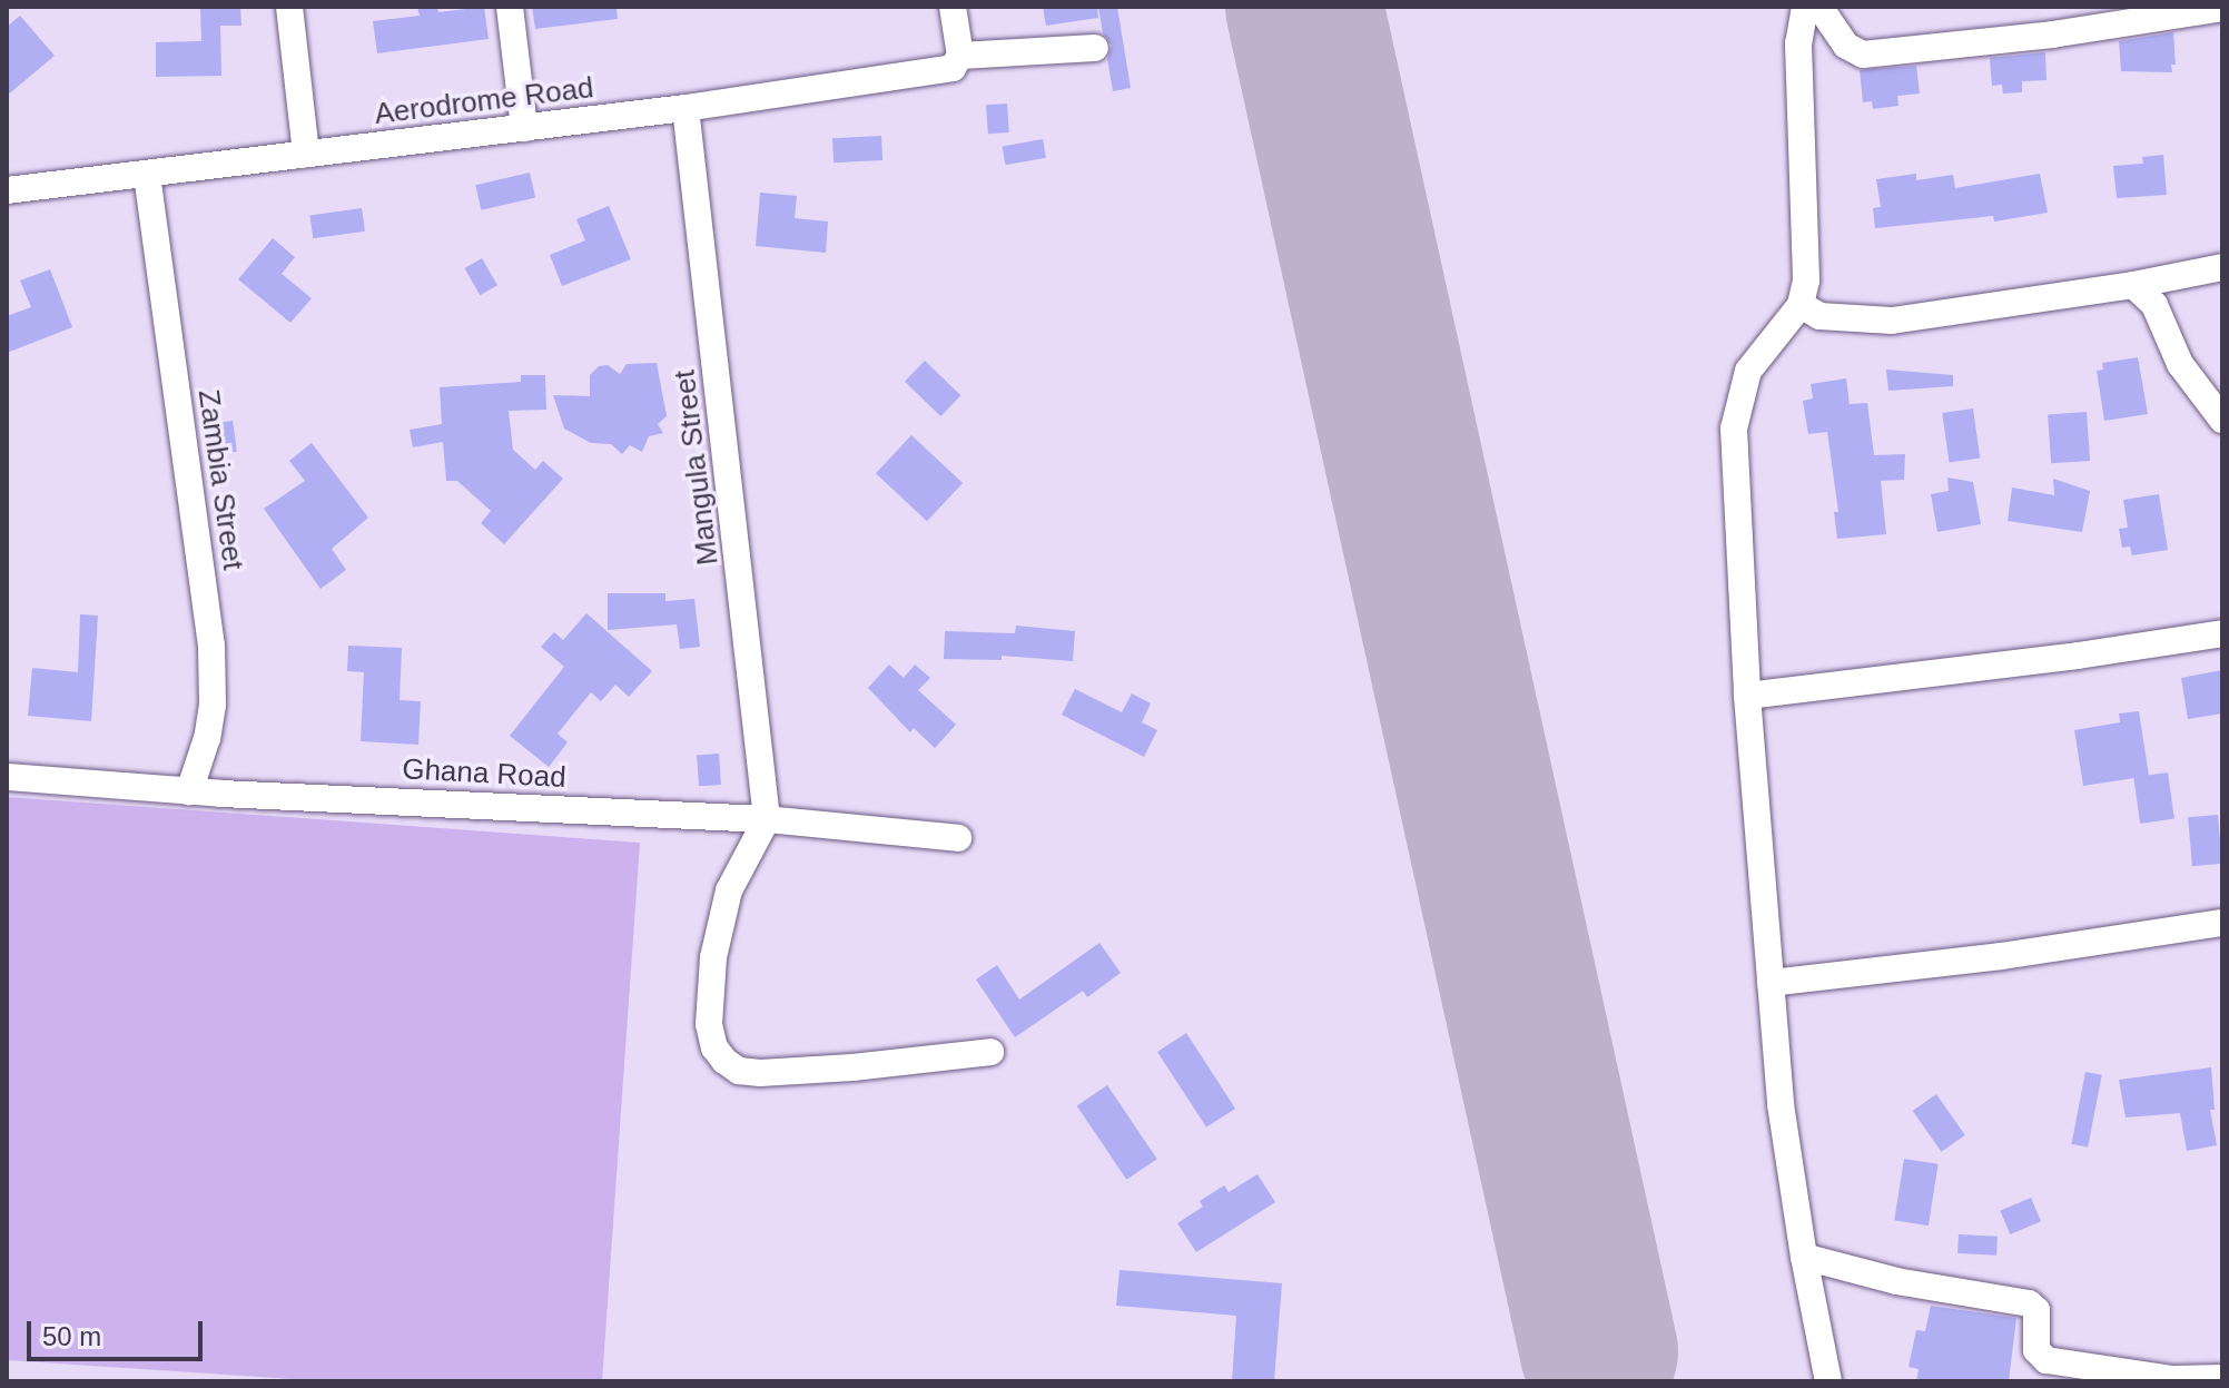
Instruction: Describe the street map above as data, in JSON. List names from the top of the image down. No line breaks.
{"streets":{"street":["Aerodrome Road","Mangula Street","Zambia Street","Ghana Road"]},"crossings":[["Aerodrome Road","Mangula Street"],["Aerodrome Road","Zambia Street"],["Mangula Street","Ghana Road"],["Zambia Street","Ghana Road"]],"scale_bar":"50 m"}
